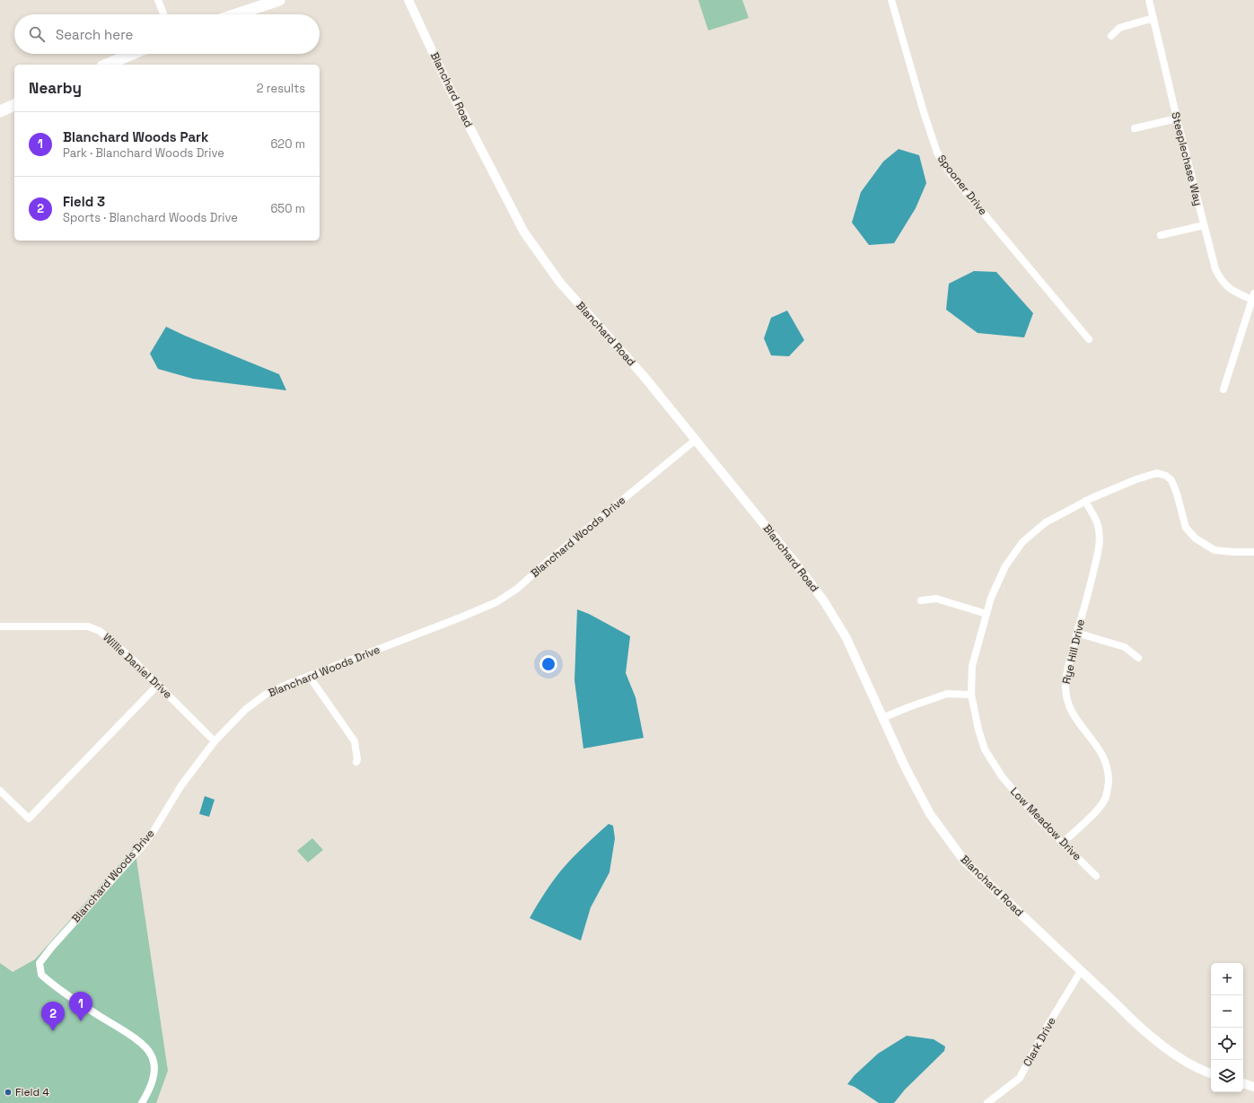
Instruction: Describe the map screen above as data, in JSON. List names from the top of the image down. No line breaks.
{"streets":{"street":["Blanchard Road","Steeplechase Way","Spooner Drive","Blanchard Woods Drive","Rye Hill Drive","Willie Daniel Drive","Low Meadow Drive","Clark Drive"]},"crossings":[["Blanchard Road","Blanchard Woods Drive"],["Blanchard Road","Clark Drive"],["Blanchard Woods Drive","Willie Daniel Drive"],["Rye Hill Drive","Low Meadow Drive"]],"places":["Field 4"],"page":{"search":"Search here","heading":["Nearby","2 results"],"list":[{"mark":"1","name":"Blanchard Woods Park","note":"Park · Blanchard Woods Drive","value":"620 m"},{"mark":"2","name":"Field 3","note":"Sports · Blanchard Woods Drive","value":"650 m"}],"map_buttons":["+","−"],"pins":["1","2"]}}
